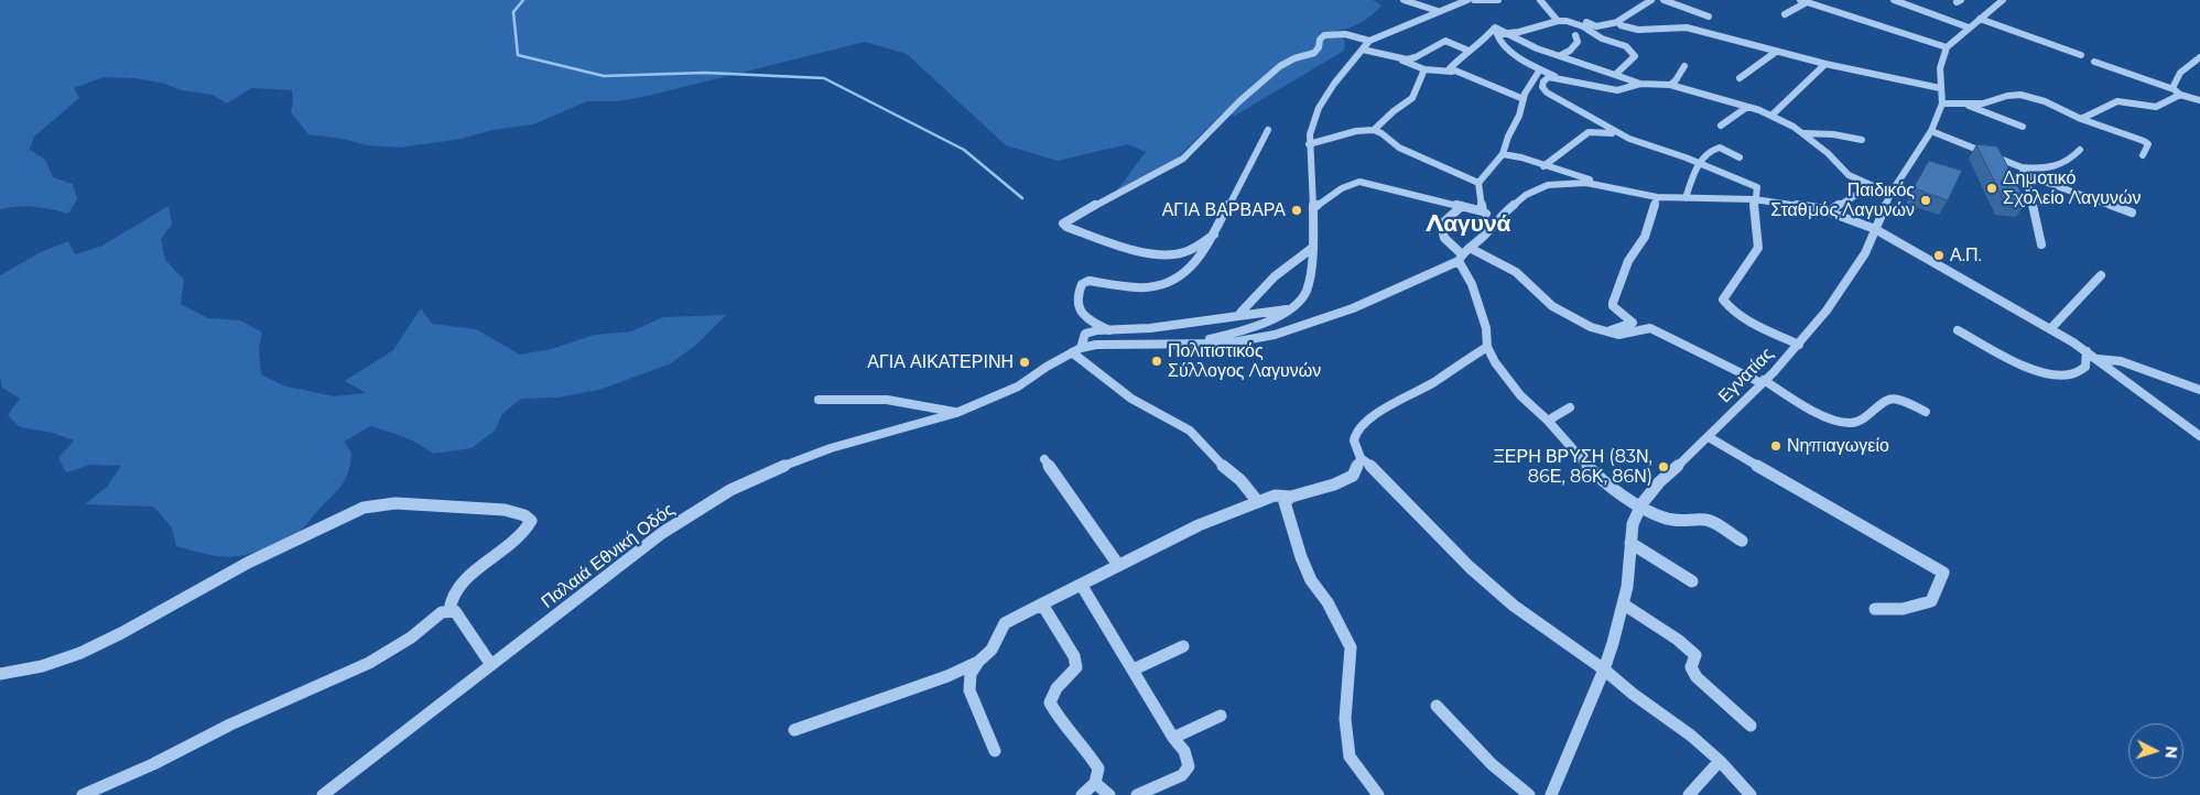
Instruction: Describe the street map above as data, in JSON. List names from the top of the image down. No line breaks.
{"streets":{"street":["Εγνατίας","Παλαιά Εθνική Οδός"]},"districts":["Λαγυνά"],"places":["Δημοτικό Σχολείο Λαγυνών","Παιδικός Σταθμός Λαγυνών","ΑΓΙΑ ΒΑΡΒΑΡΑ","Α.Π.","Πολιτιστικός Σύλλογος Λαγυνών","ΑΓΙΑ ΑΙΚΑΤΕΡΙΝΗ","Νηπιαγωγείο","ΞΕΡΗ ΒΡΥΣΗ (83Ν, 86Ε, 86Κ, 86Ν)"],"north":"right"}
